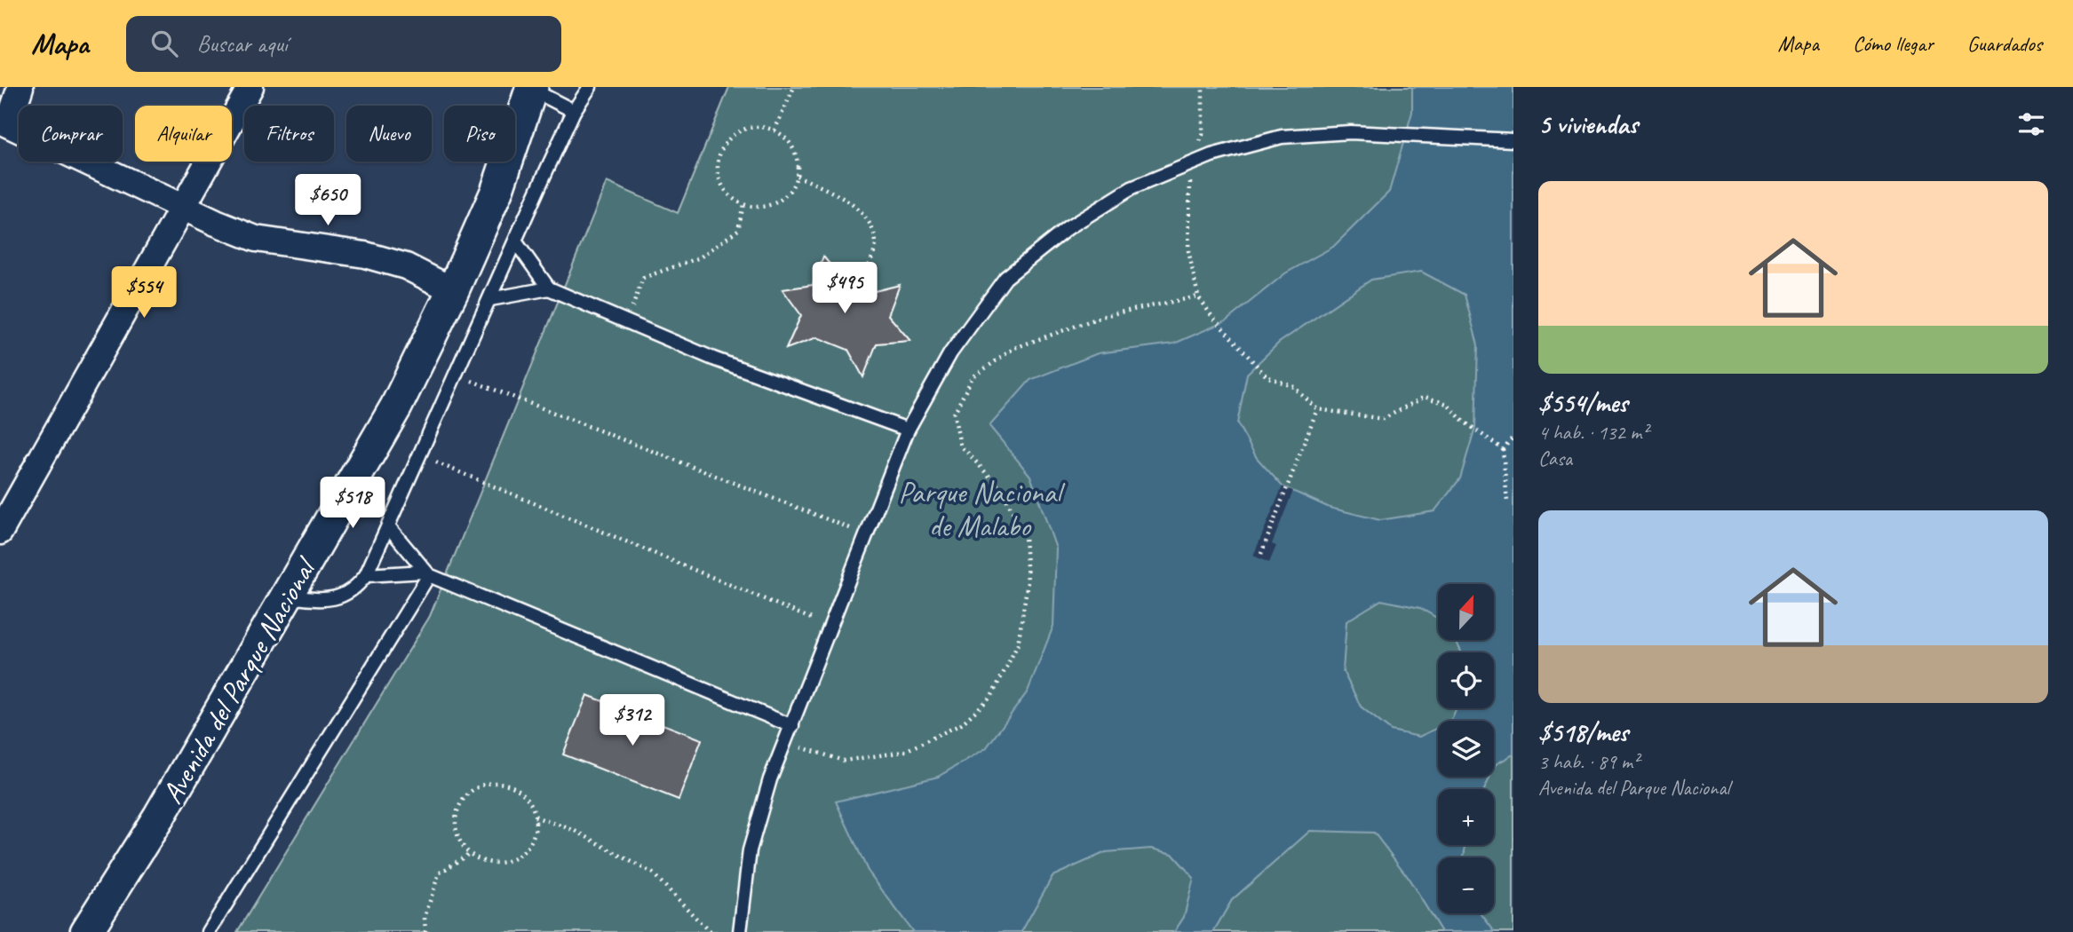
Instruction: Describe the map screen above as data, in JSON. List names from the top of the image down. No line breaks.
{"streets":{"street":["Avenida del Parque Nacional"]},"parks":["Parque Nacional de Malabo"],"north":"top","page":{"header":"Mapa","search":"Buscar aquí","nav":["Mapa","Cómo llegar","Guardados"],"heading":"5 viviendas","chip":["Comprar","Alquilar","Filtros","Nuevo","Piso"],"list":[{"name":"$554/mes","note":"4 hab. · 132 m² · Casa"},{"name":"$518/mes","note":"3 hab. · 89 m² · Avenida del Parque Nacional"}],"price":["$650","$495","$554","$518","$312"],"map_buttons":["+","−"]}}
